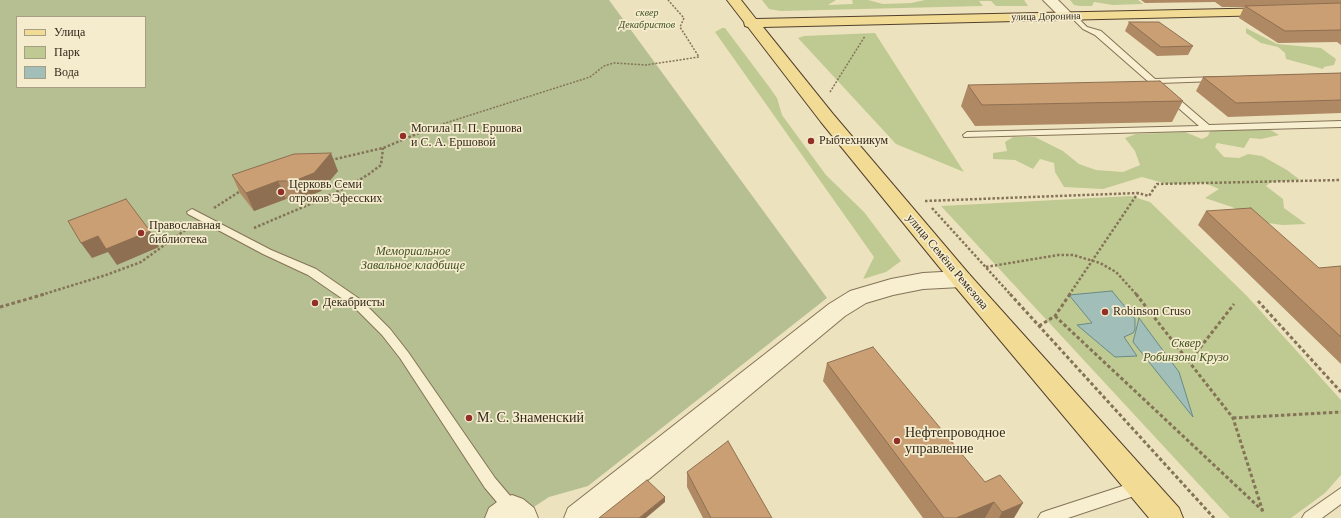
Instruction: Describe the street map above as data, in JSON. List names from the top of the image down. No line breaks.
{"streets":{"main road":["улица Доронина","улица Семёна Ремезова"]},"crossings":[["улица Доронина","улица Семёна Ремезова"]],"parks":["сквер Декабристов","Мемориальное Завальное кладбище","Сквер Робинзона Крузо"],"places":["Могила П. П. Ершова и С. А. Ершовой","Рыбтехникум","Церковь Семи отроков Эфесских","Православная библиотека","Декабристы","Robinson Cruso","М. С. Знаменский","Нефтепроводное управление"],"legend":["Улица","Парк","Вода"]}
